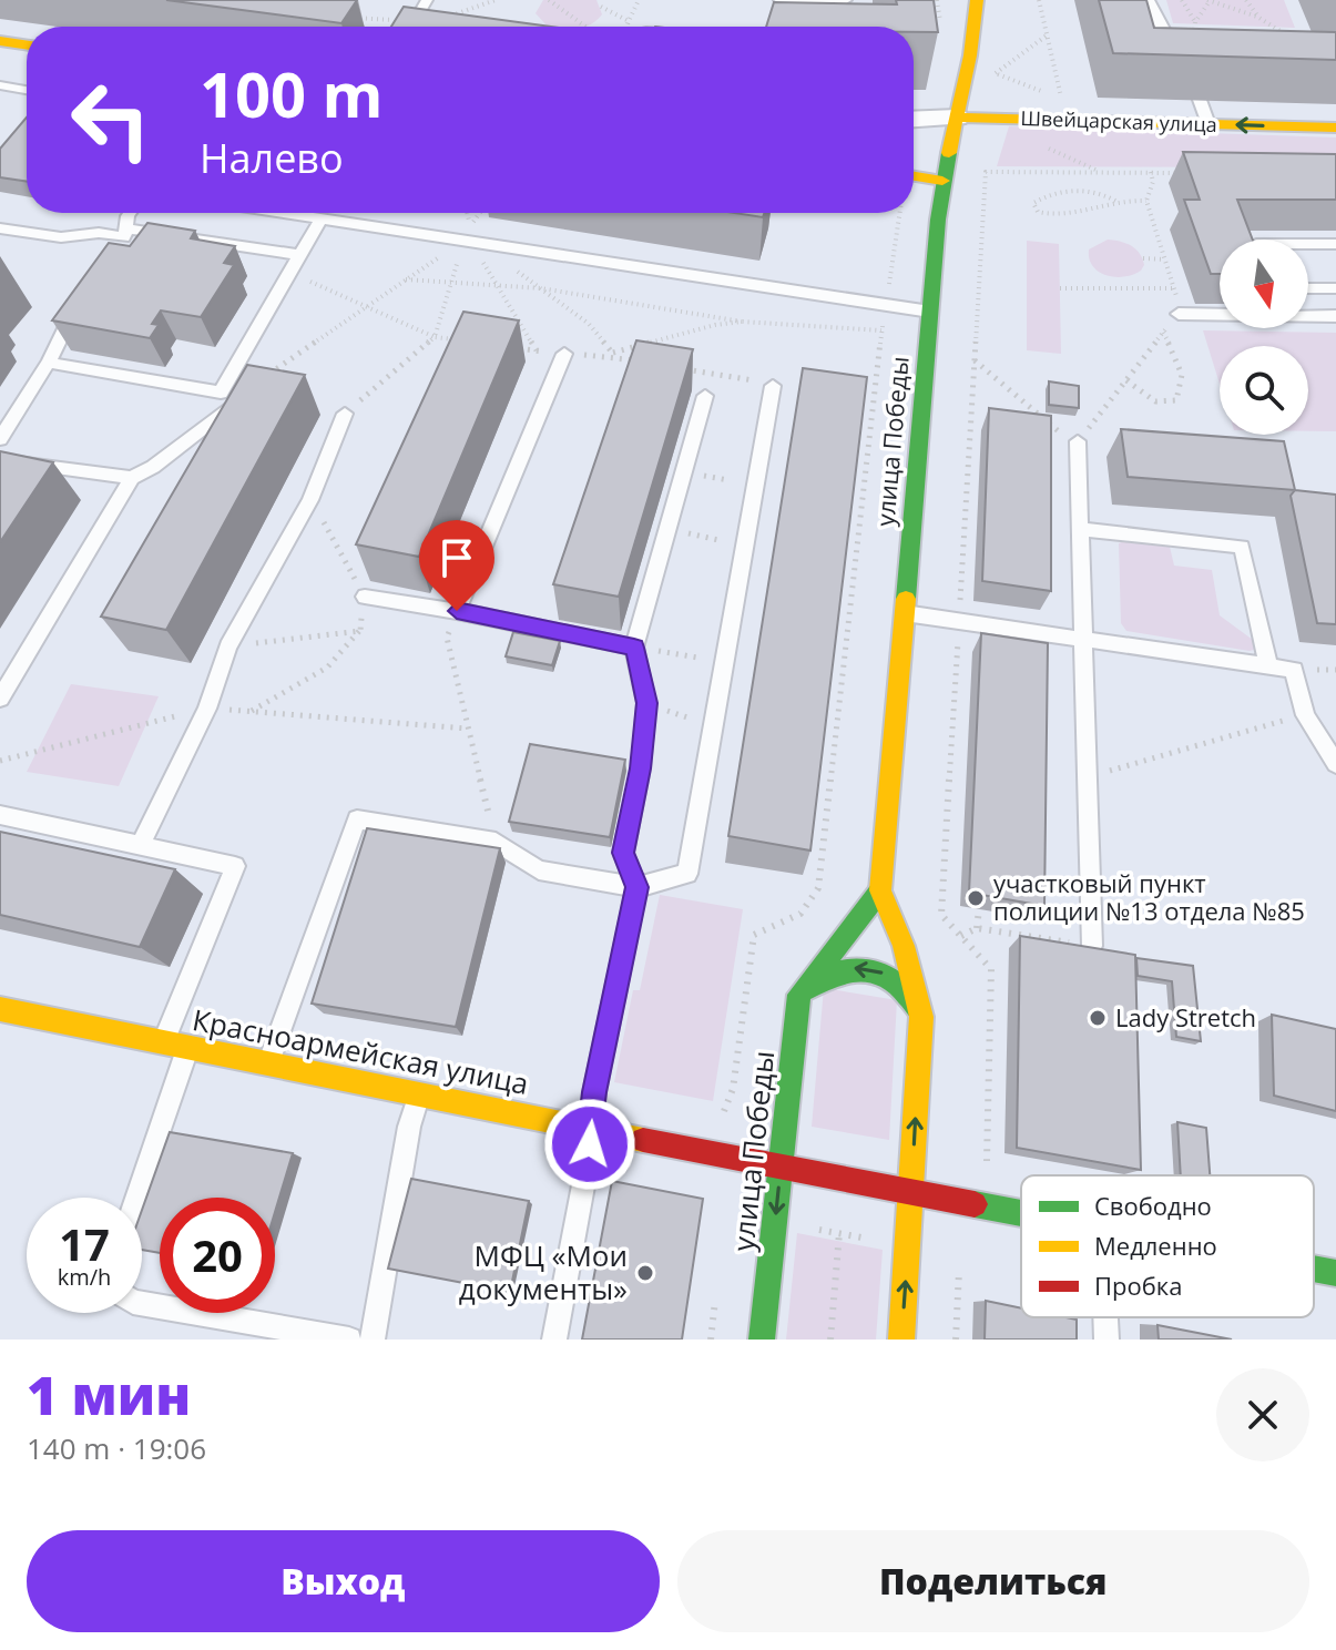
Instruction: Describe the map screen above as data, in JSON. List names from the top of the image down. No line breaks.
{"streets":{"main road":["Швейцарская улица","улица Победы","Красноармейская улица"]},"crossings":[["Швейцарская улица","улица Победы"],["улица Победы","Красноармейская улица"]],"places":["участковый пункт полиции №13 отдела №85","Lady Stretch","МФЦ «Мои документы»"],"legend":["Свободно","Медленно","Пробка"],"north":"bottom","page":{"turn":["100 m","Налево"],"speed":"17 km/h","limit":"20","heading":["1 мин","140 m · 19:06"],"buttons":["Выход","Поделиться"]}}
